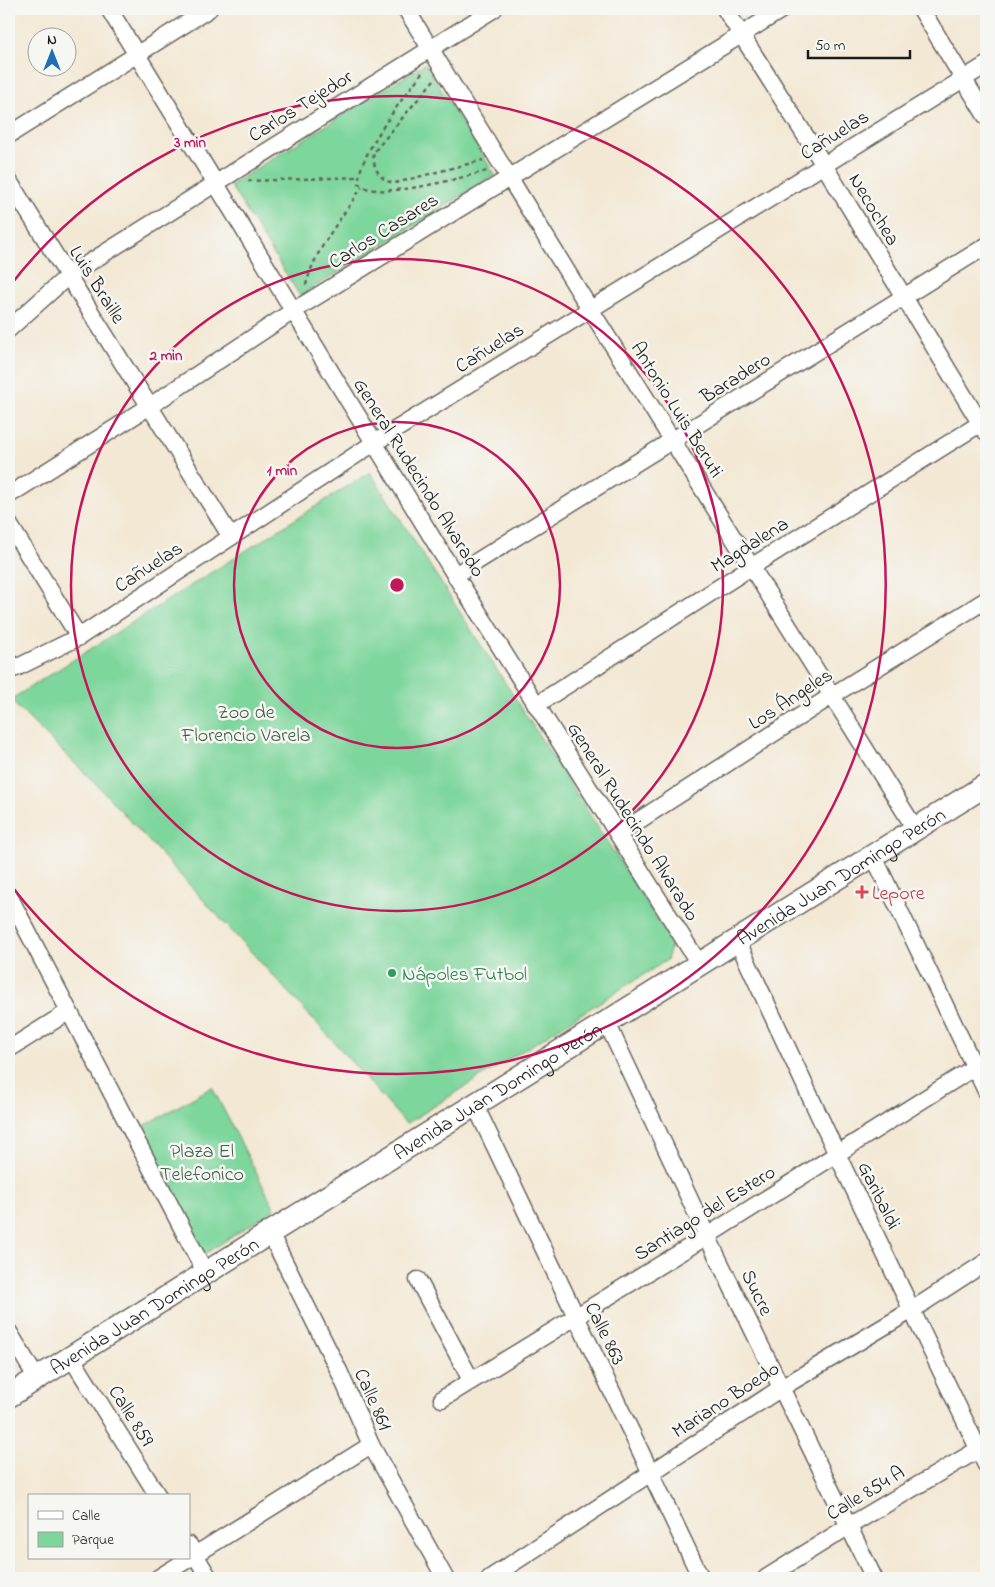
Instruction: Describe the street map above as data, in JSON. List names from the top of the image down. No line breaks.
{"streets":{"main road":["Avenida Juan Domingo Perón"],"street":["Carlos Tejedor","Cañuelas","Necochea","Carlos Casares","Luis Braille","Baradero","Antonio Luis Beruti","General Rudecindo Alvarado","Magdalena","Los Ángeles","Garibaldi","Santiago del Estero","Sucre","Calle 863","Calle 861","Mariano Boedo","Calle 859","Calle 854 A"]},"crossings":[["Carlos Tejedor","Luis Braille"],["Carlos Tejedor","Antonio Luis Beruti"],["Carlos Tejedor","General Rudecindo Alvarado"],["Cañuelas","Necochea"],["Cañuelas","Luis Braille"],["Cañuelas","Antonio Luis Beruti"],["Cañuelas","General Rudecindo Alvarado"],["Necochea","Carlos Casares"],["Necochea","Baradero"],["Necochea","Magdalena"],["Carlos Casares","Luis Braille"],["Carlos Casares","Antonio Luis Beruti"],["Carlos Casares","General Rudecindo Alvarado"],["Baradero","Antonio Luis Beruti"],["Baradero","General Rudecindo Alvarado"],["Antonio Luis Beruti","Magdalena"],["Antonio Luis Beruti","Los Ángeles"],["Antonio Luis Beruti","Avenida Juan Domingo Perón"],["General Rudecindo Alvarado","Magdalena"],["General Rudecindo Alvarado","Los Ángeles"],["General Rudecindo Alvarado","Avenida Juan Domingo Perón"],["Avenida Juan Domingo Perón","Garibaldi"],["Avenida Juan Domingo Perón","Sucre"],["Avenida Juan Domingo Perón","Calle 863"],["Avenida Juan Domingo Perón","Calle 861"],["Avenida Juan Domingo Perón","Calle 859"],["Garibaldi","Santiago del Estero"],["Garibaldi","Mariano Boedo"],["Garibaldi","Calle 854 A"],["Santiago del Estero","Sucre"],["Santiago del Estero","Calle 863"],["Sucre","Mariano Boedo"],["Sucre","Calle 854 A"],["Calle 863","Mariano Boedo"]],"parks":["Zoo de Florencio Varela","Plaza El Telefonico"],"places":{"health":["Lepore"],"other":["Nápoles Futbol"]},"legend":["Calle","Parque"],"scale_bar":"50 m","north":"top","rings":["3 min","2 min","1 min"]}
